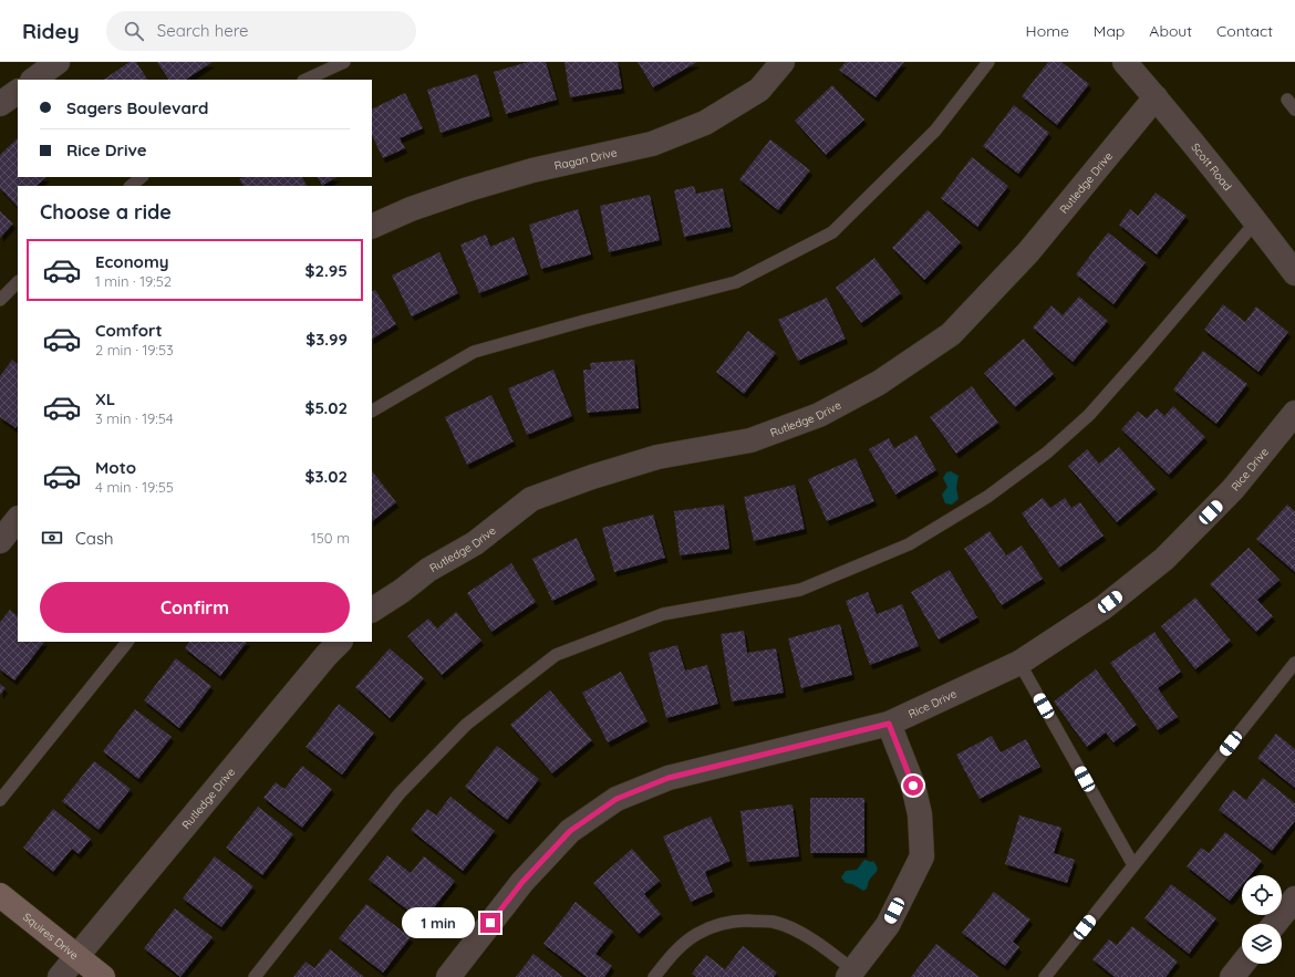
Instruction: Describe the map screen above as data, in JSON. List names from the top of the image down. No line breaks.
{"streets":{"street":["Ragan Drive","Scott Road","Rutledge Drive","Rice Drive","Squires Drive"]},"crossings":[["Scott Road","Rutledge Drive"],["Rutledge Drive","Squires Drive"]],"page":{"header":"Ridey","search":"Search here","nav":["Home","Map","About","Contact"],"banner":["Sagers Boulevard","Rice Drive"],"heading":"Choose a ride","list":[{"name":"Economy","note":"1 min · 19:52","value":"$2.95"},{"name":"Comfort","note":"2 min · 19:53","value":"$3.99"},{"name":"XL","note":"3 min · 19:54","value":"$5.02"},{"name":"Moto","note":"4 min · 19:55","value":"$3.02"}],"pay":["Cash","150 m"],"buttons":"Confirm","bubble":"1 min"}}
